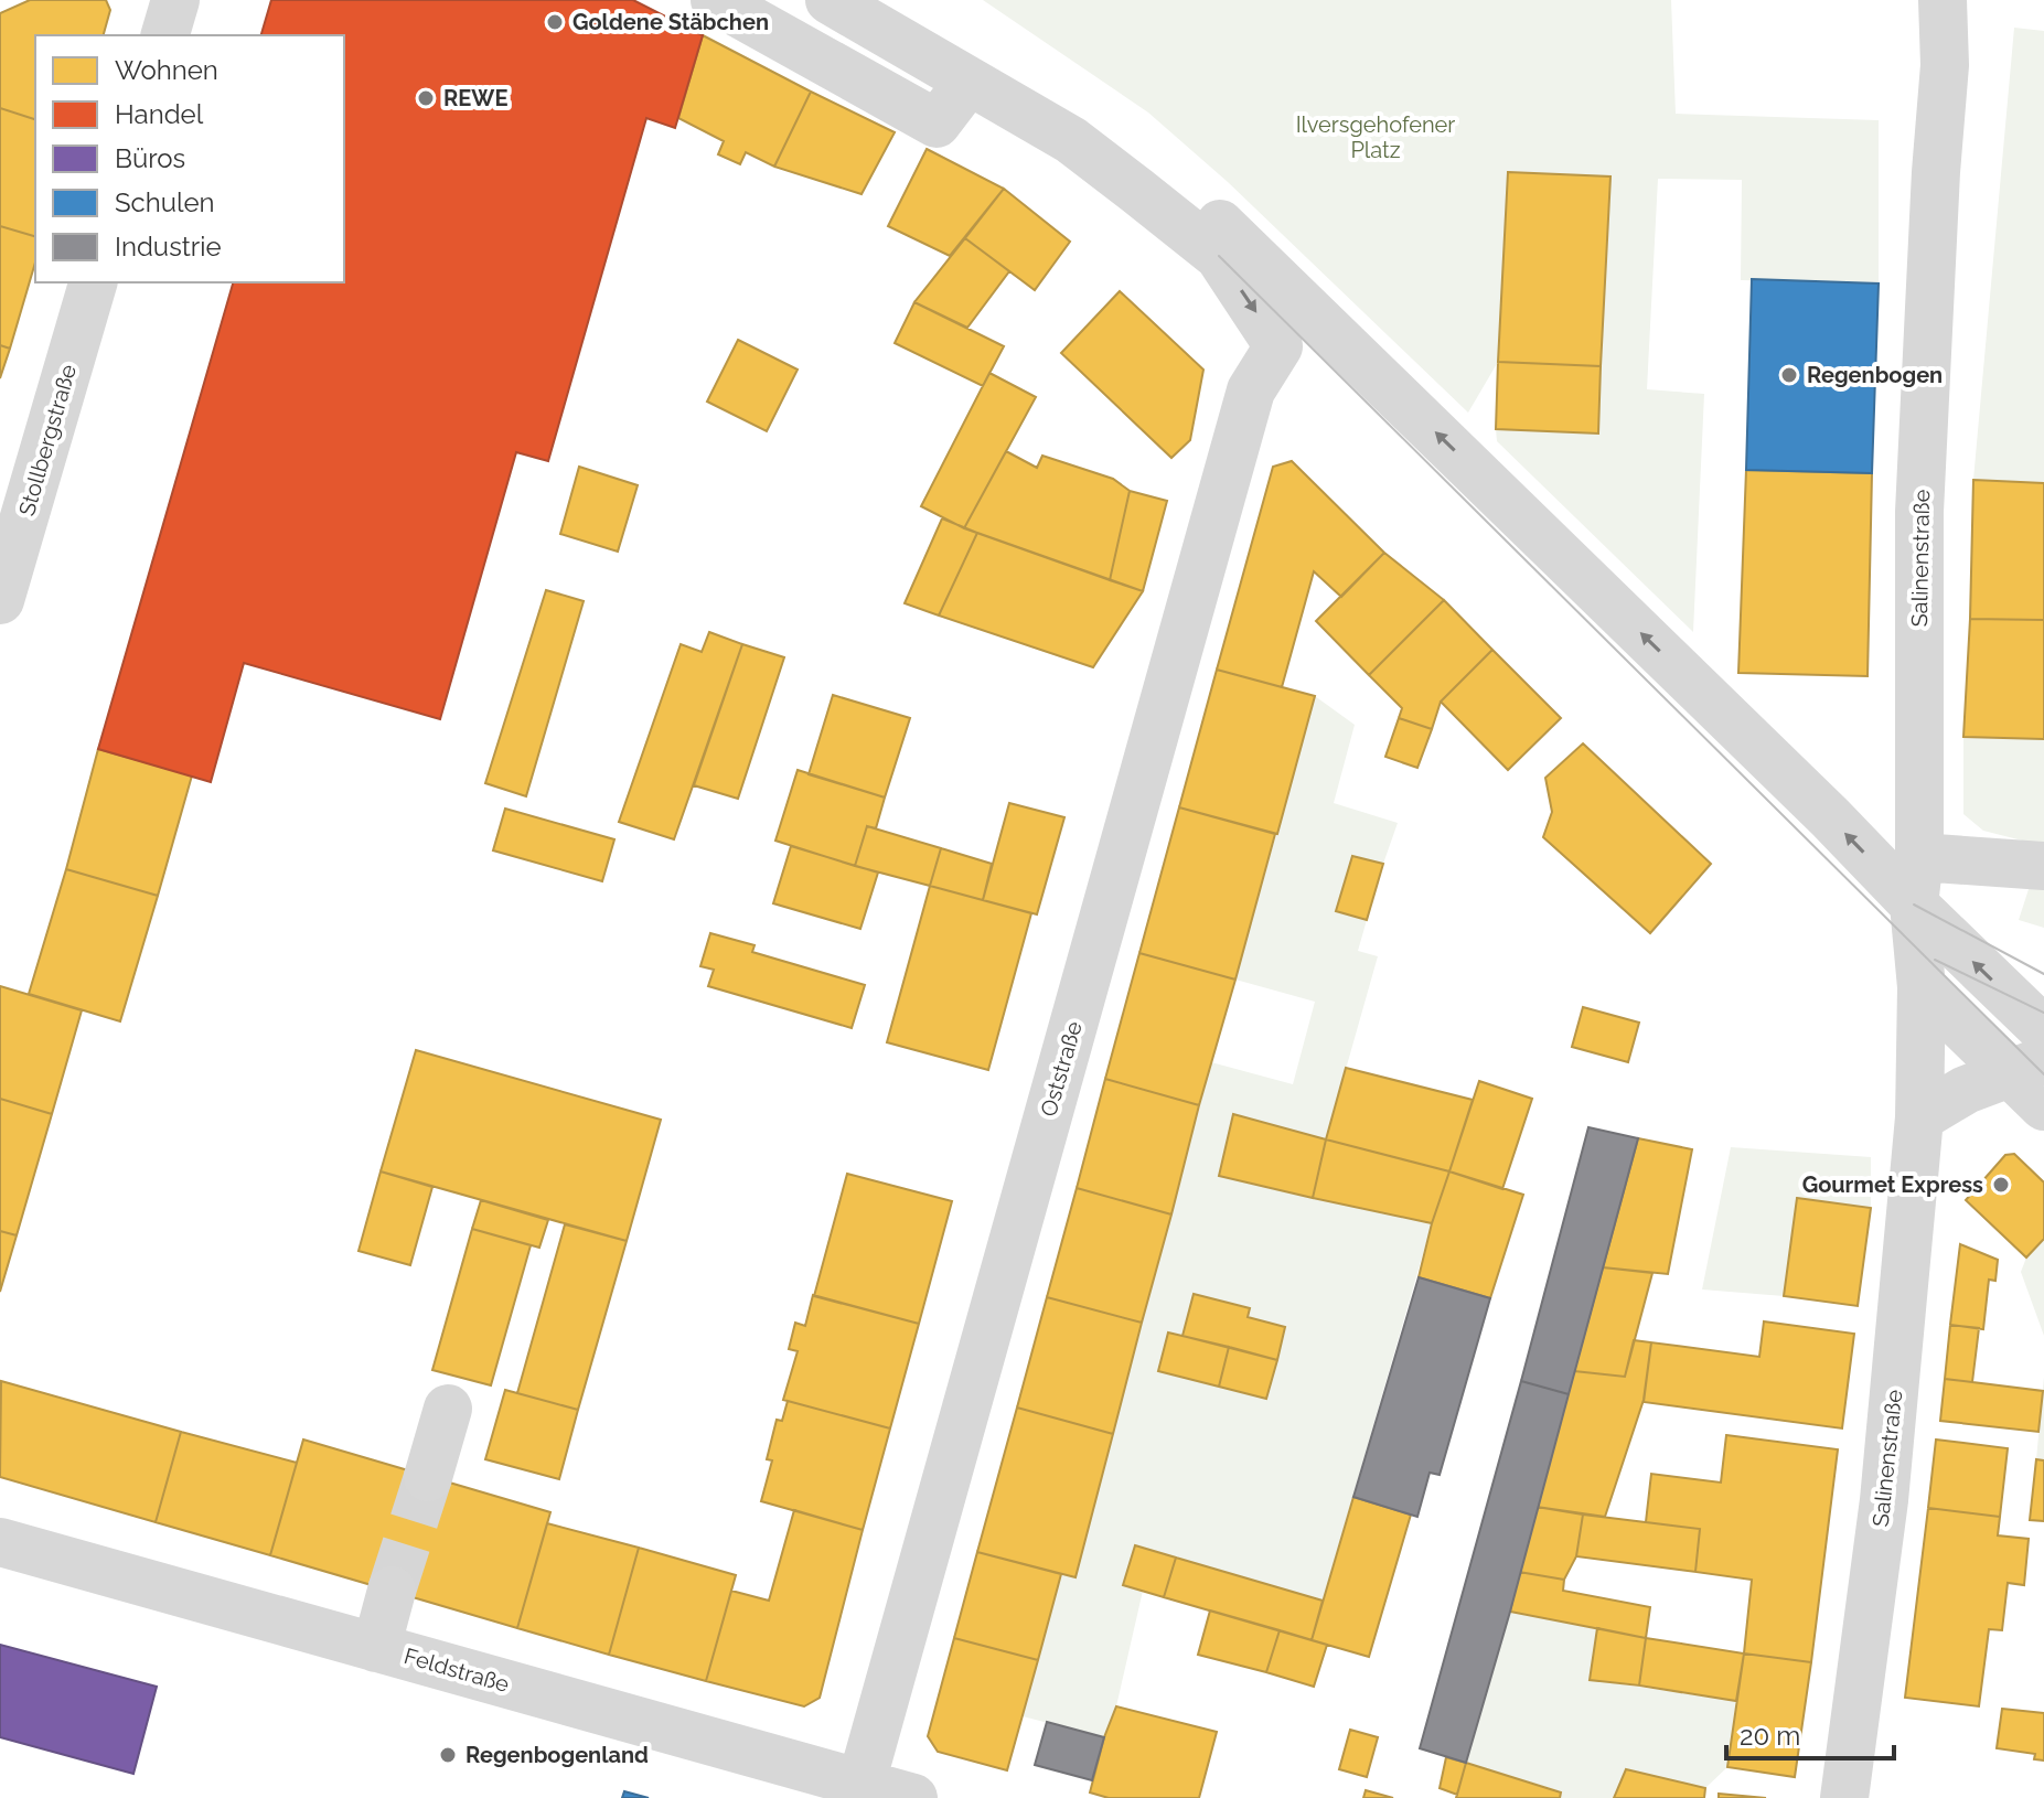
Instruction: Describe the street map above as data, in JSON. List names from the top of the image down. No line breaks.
{"streets":{"street":["Stollbergstraße","Salinenstraße","Oststraße","Feldstraße"]},"crossings":[["Oststraße","Feldstraße"]],"one_way":["Oststraße"],"parks":["Ilversgehofener Platz"],"places":["Goldene Stäbchen","REWE","Regenbogen","Gourmet Express","Regenbogenland"],"legend":["Wohnen","Handel","Büros","Schulen","Industrie"],"scale_bar":"20 m"}
